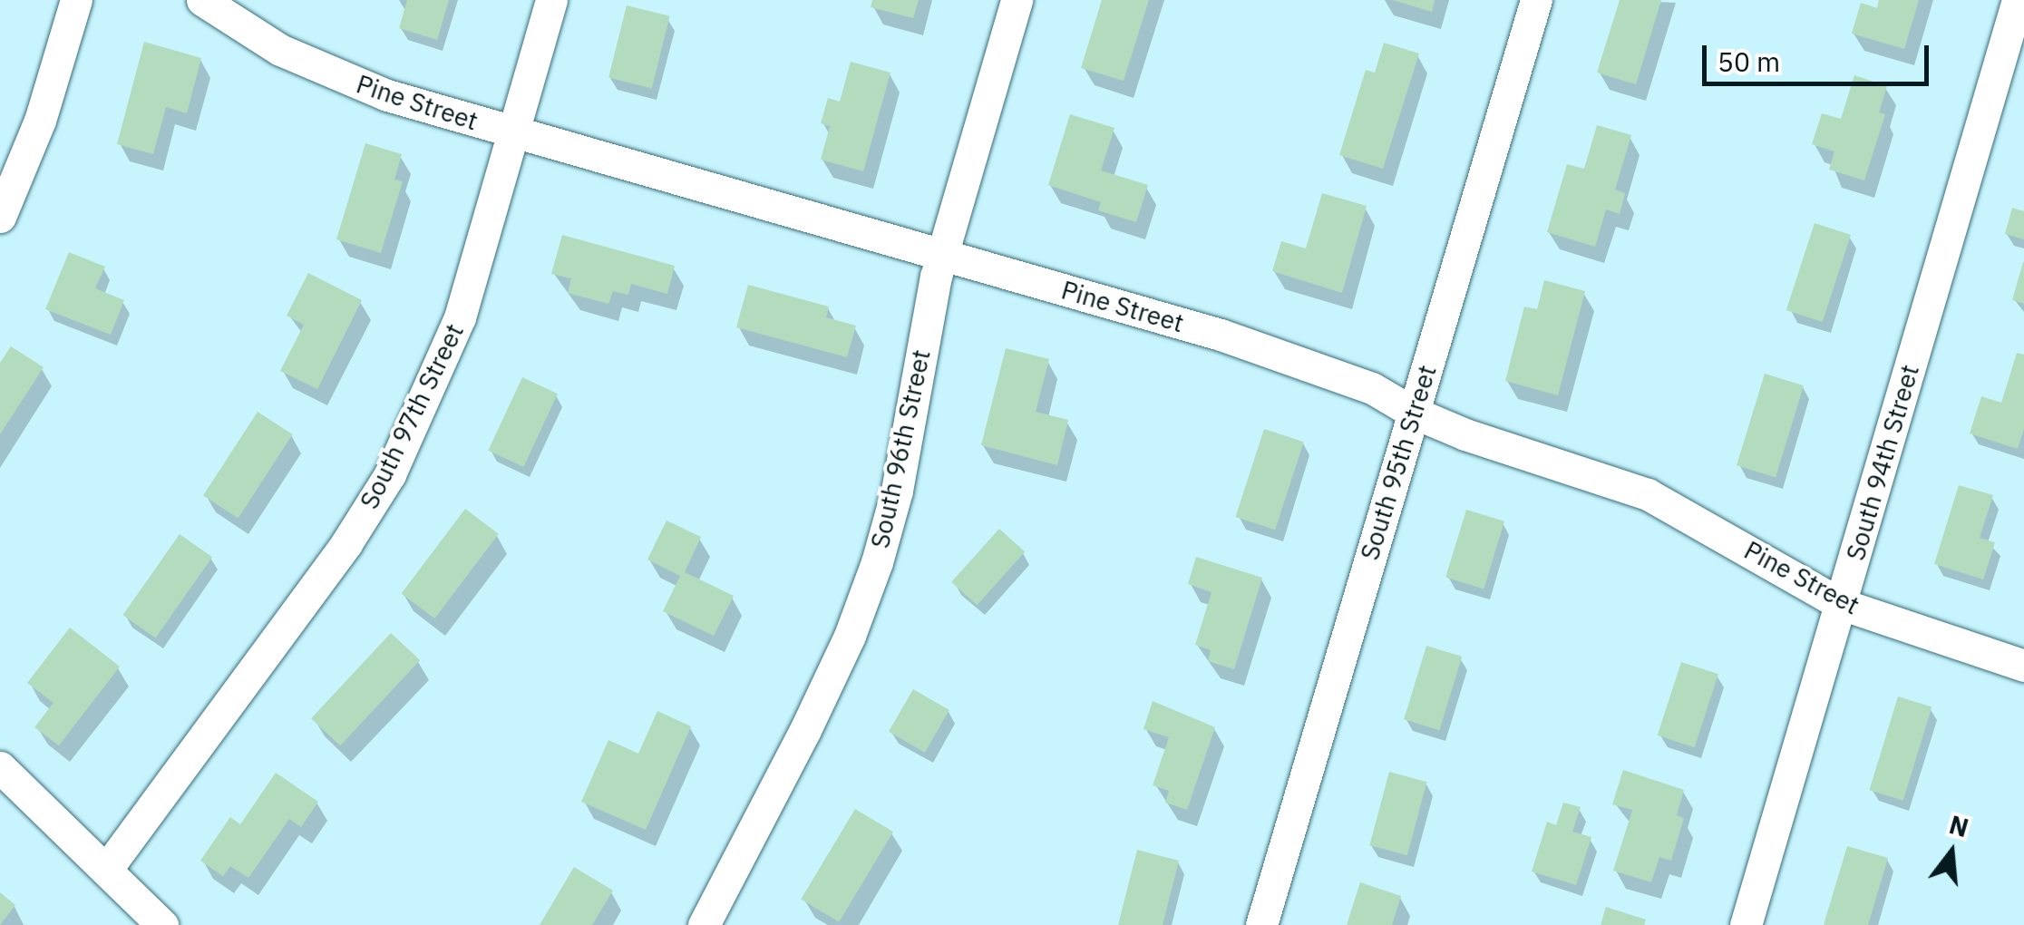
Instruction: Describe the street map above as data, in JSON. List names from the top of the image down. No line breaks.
{"streets":{"street":["Pine Street","South 97th Street","South 96th Street","South 95th Street","South 94th Street"]},"crossings":[["Pine Street","South 97th Street"],["Pine Street","South 96th Street"],["Pine Street","South 95th Street"],["Pine Street","South 94th Street"]],"scale_bar":"50 m","north":"top"}
